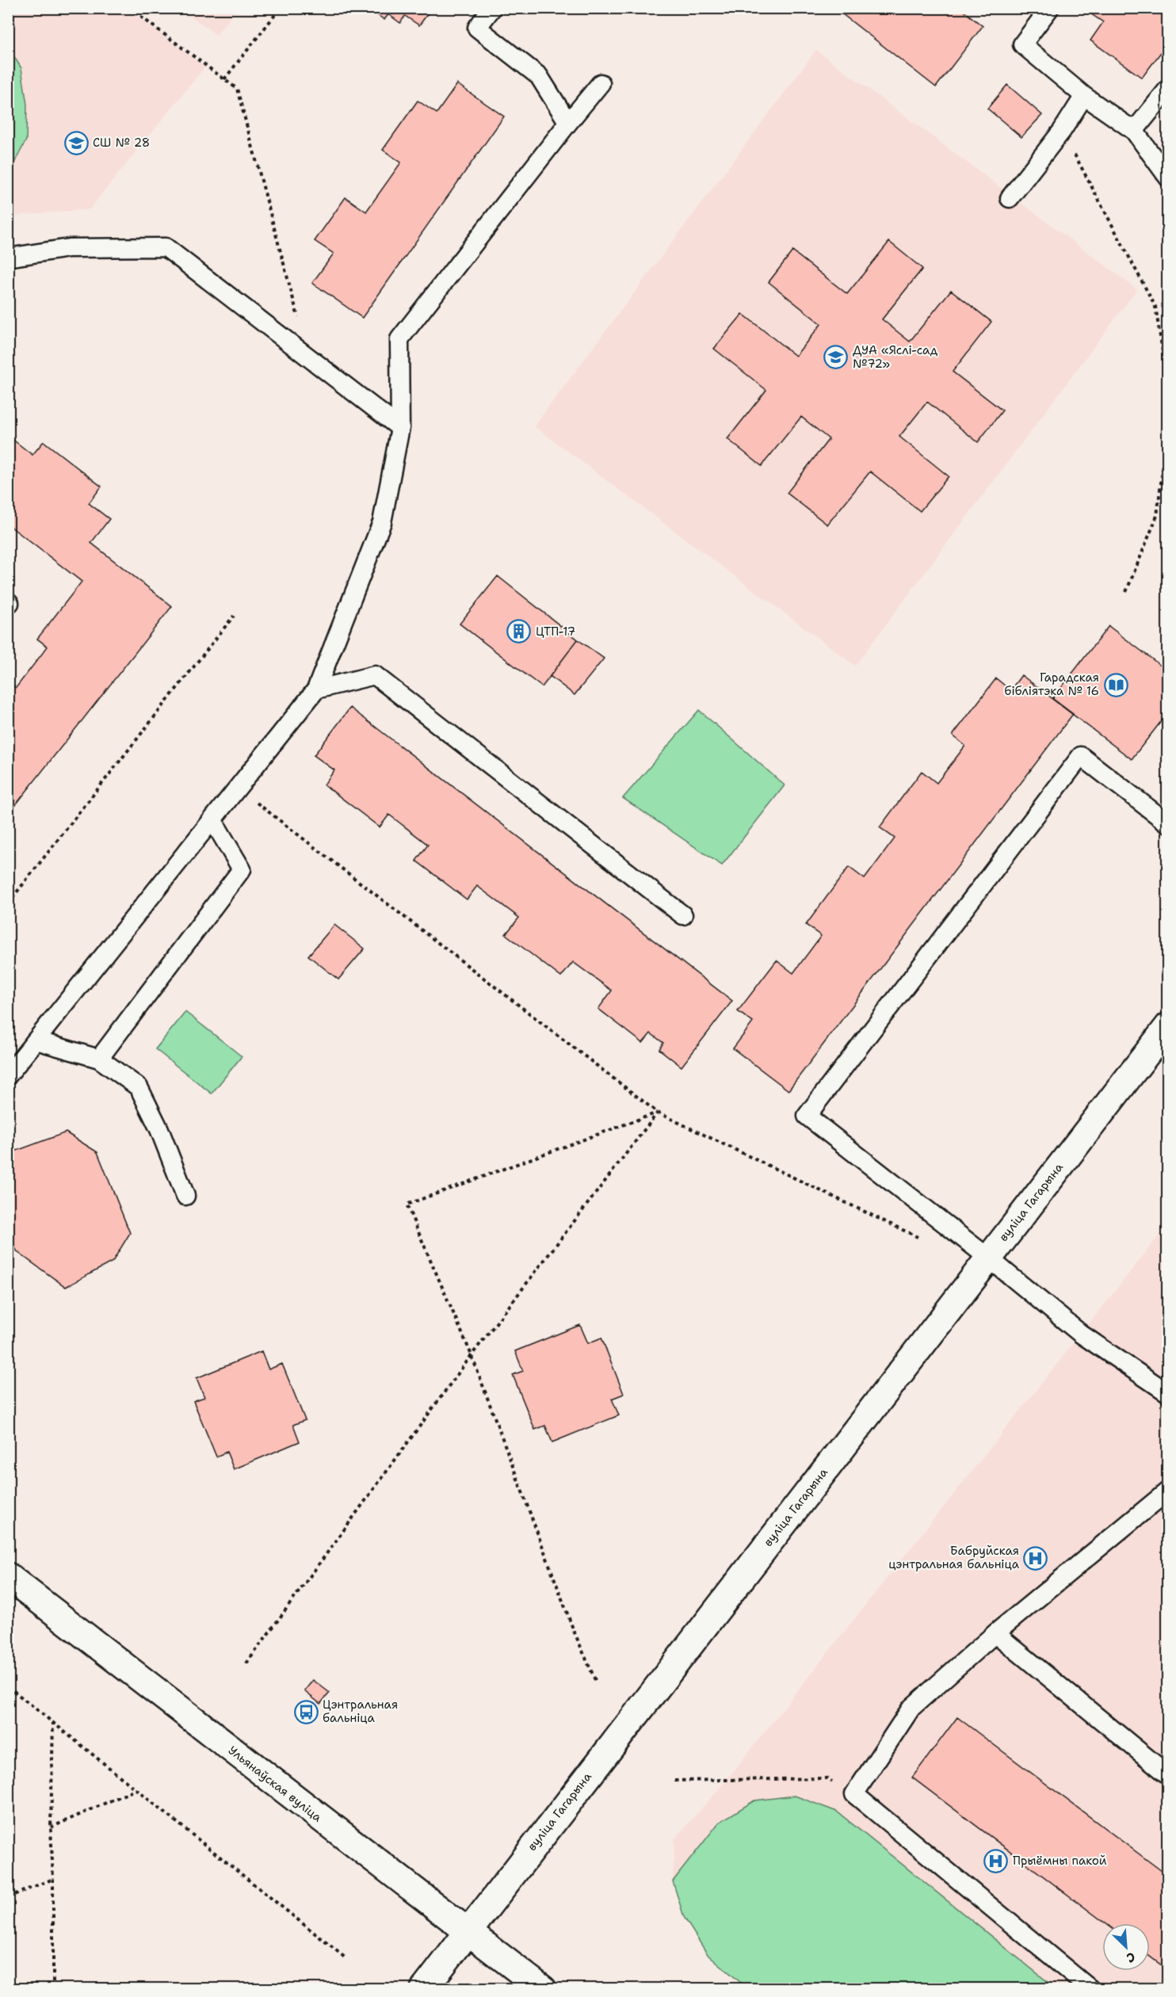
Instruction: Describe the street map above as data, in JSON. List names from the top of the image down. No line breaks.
{"streets":{"main road":["вуліца Гагарына","Ульянаўская вуліца"]},"crossings":[["вуліца Гагарына","Ульянаўская вуліца"]],"places":{"school or university":["СШ № 28","ДУА «Яслі-сад №72»"],"building":["ЦТП-17"],"library":["Гарадская бібліятэка № 16"],"hospital":["Бабруйская цэнтральная бальніца","Прыёмны пакой"],"bus stop":["Цэнтральная бальніца"]},"north":"bottom right"}
